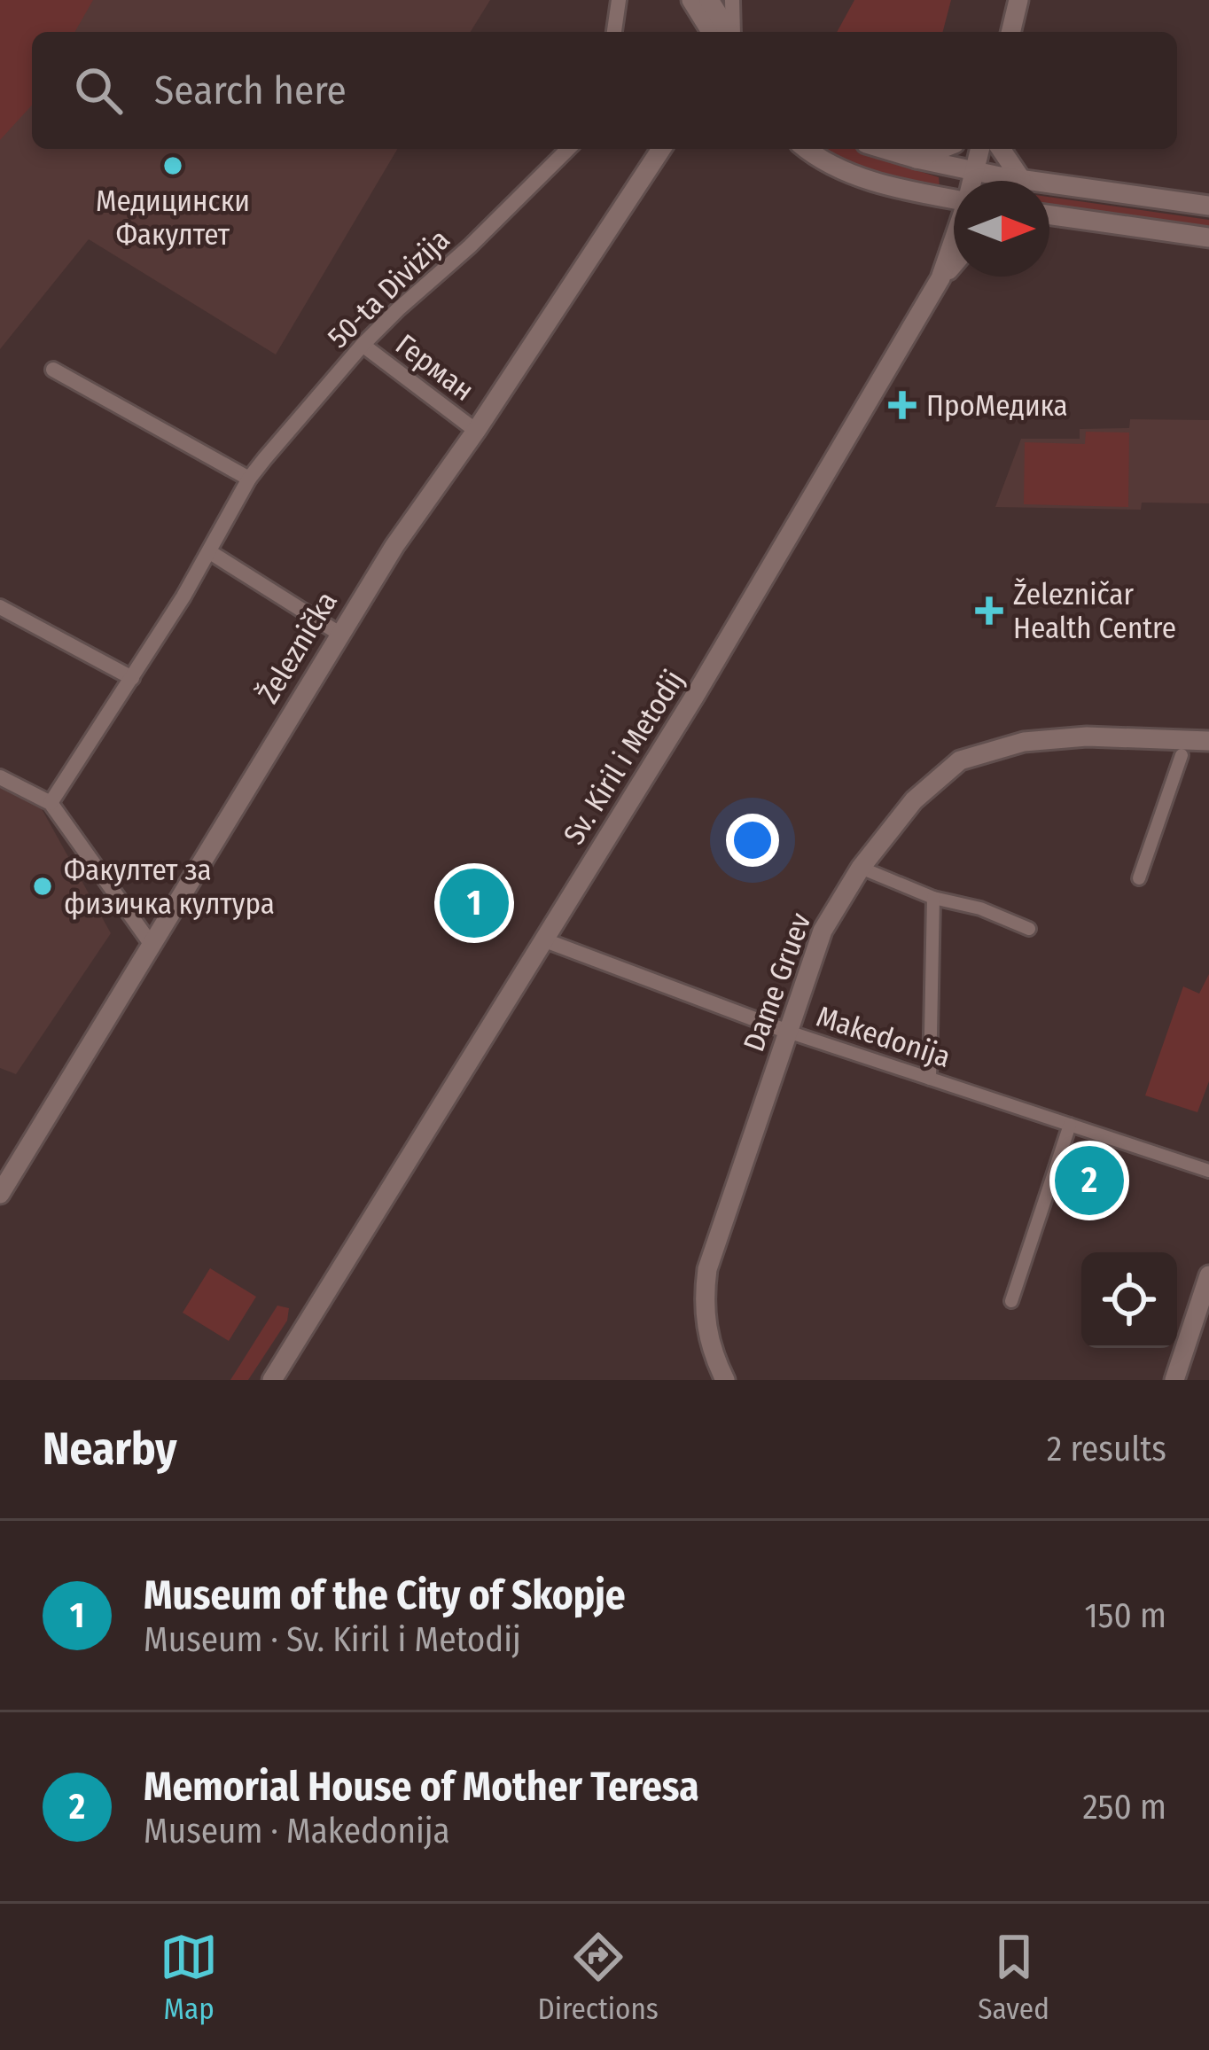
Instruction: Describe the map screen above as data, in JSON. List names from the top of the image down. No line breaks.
{"streets":{"street":["50-ta Divizija","Герман","Železnička","Sv. Kiril i Metodij","Dame Gruev","Makedonija"]},"crossings":[["50-ta Divizija","Герман"],["Герман","Železnička"],["Sv. Kiril i Metodij","Makedonija"],["Dame Gruev","Makedonija"]],"places":{"other":["Медицински Факултет","Факултет за физичка култура"],"health":["ПроМедика","Železničar Health Centre"]},"north":"right","page":{"search":"Search here","pins":["1","2"],"heading":["Nearby","2 results"],"list":[{"mark":"1","name":"Museum of the City of Skopje","note":"Museum · Sv. Kiril i Metodij","value":"150 m"},{"mark":"2","name":"Memorial House of Mother Teresa","note":"Museum · Makedonija","value":"250 m"}],"nav":["Map","Directions","Saved"]}}
